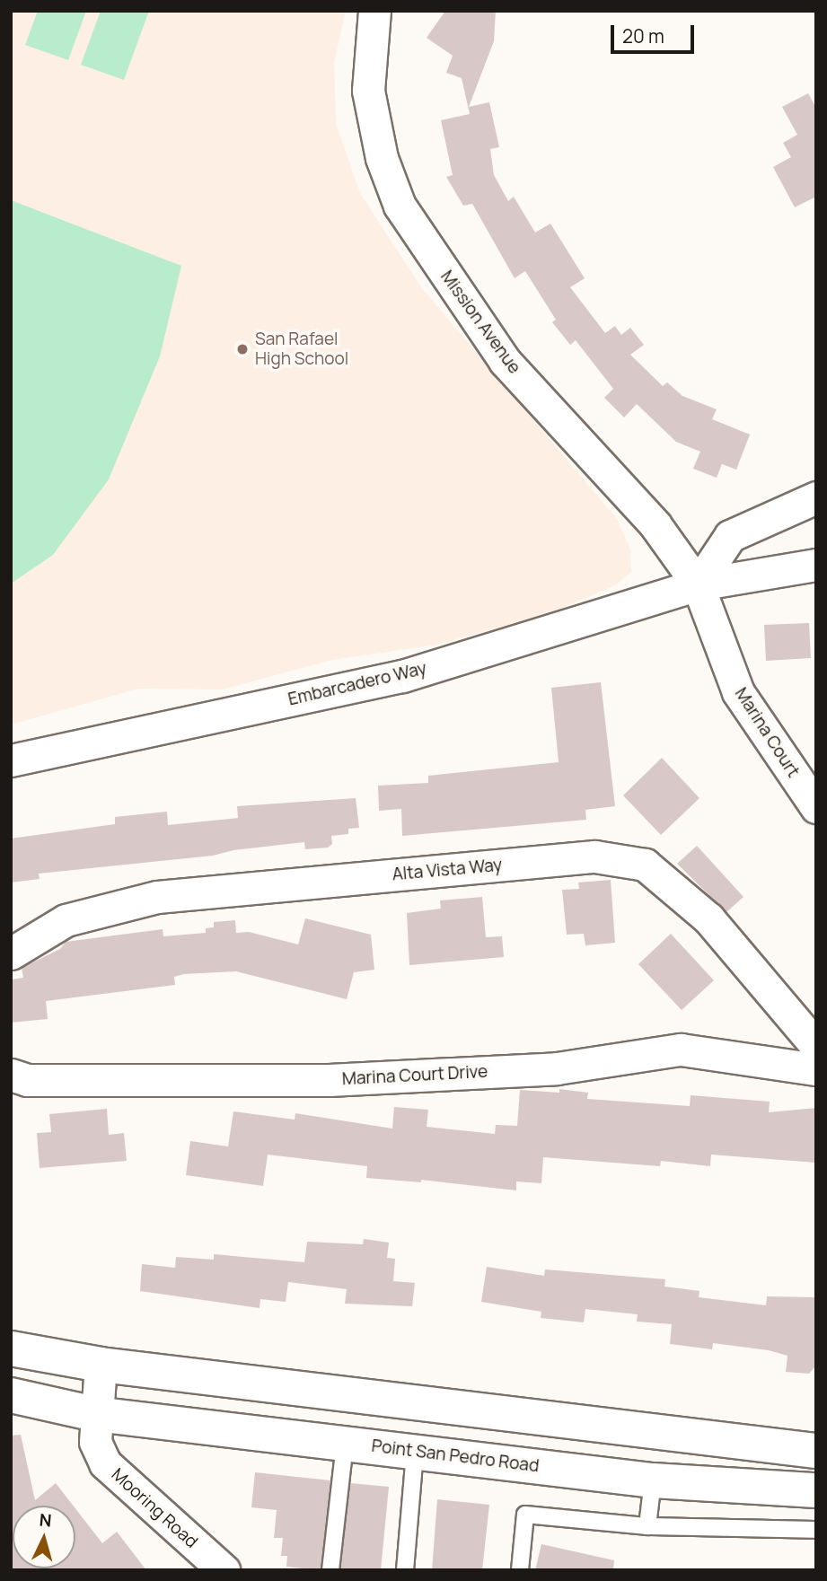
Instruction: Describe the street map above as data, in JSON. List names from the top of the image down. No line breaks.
{"streets":{"main road":["Point San Pedro Road"],"street":["Mission Avenue","Embarcadero Way","Marina Court","Alta Vista Way","Marina Court Drive","Mooring Road"]},"crossings":[["Mission Avenue","Embarcadero Way"],["Mission Avenue","Marina Court"],["Embarcadero Way","Marina Court"],["Point San Pedro Road","Mooring Road"]],"places":["San Rafael High School"],"scale_bar":"20 m","north":"top"}
